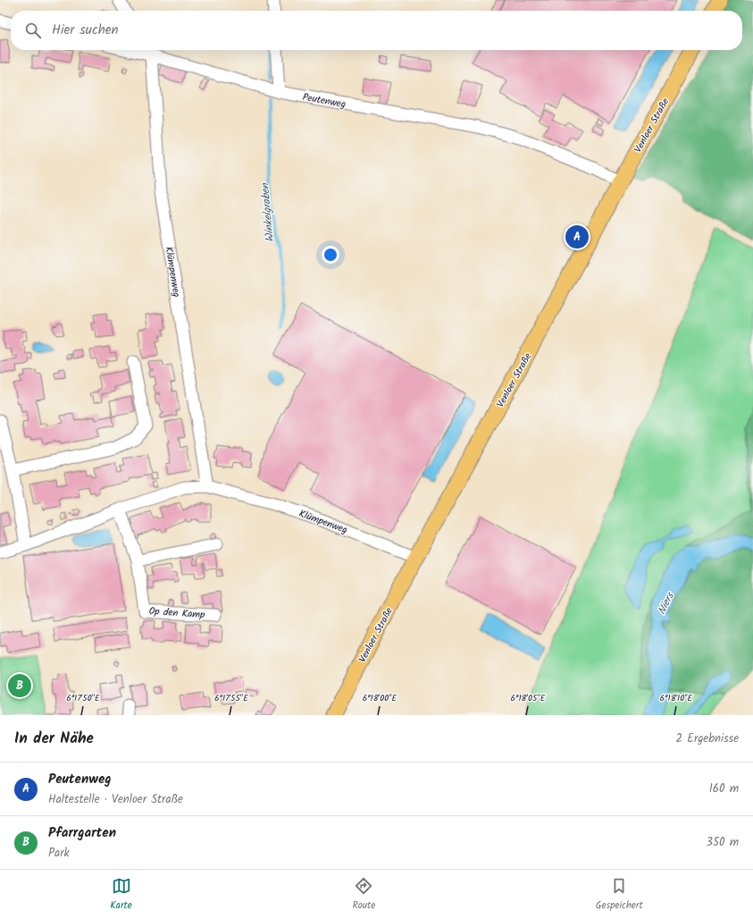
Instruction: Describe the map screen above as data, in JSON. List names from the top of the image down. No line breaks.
{"streets":{"main road":["Venloer Straße"],"street":["Peutenweg","Klümpenweg","Op den Kamp"]},"crossings":[["Peutenweg","Venloer Straße"],["Peutenweg","Klümpenweg"],["Venloer Straße","Klümpenweg"],["Klümpenweg","Op den Kamp"]],"water":["Winkelgraben","Niers"],"page":{"search":"Hier suchen","pins":["A","B"],"heading":["In der Nähe","2 Ergebnisse"],"list":[{"mark":"A","name":"Peutenweg","note":"Haltestelle · Venloer Straße","value":"160 m"},{"mark":"B","name":"Pfarrgarten","note":"Park","value":"350 m"}],"nav":["Karte","Route","Gespeichert"]},"coordinates":["6°17'50\"E","6°17'55\"E","6°18'00\"E","6°18'05\"E","6°18'10\"E"]}
